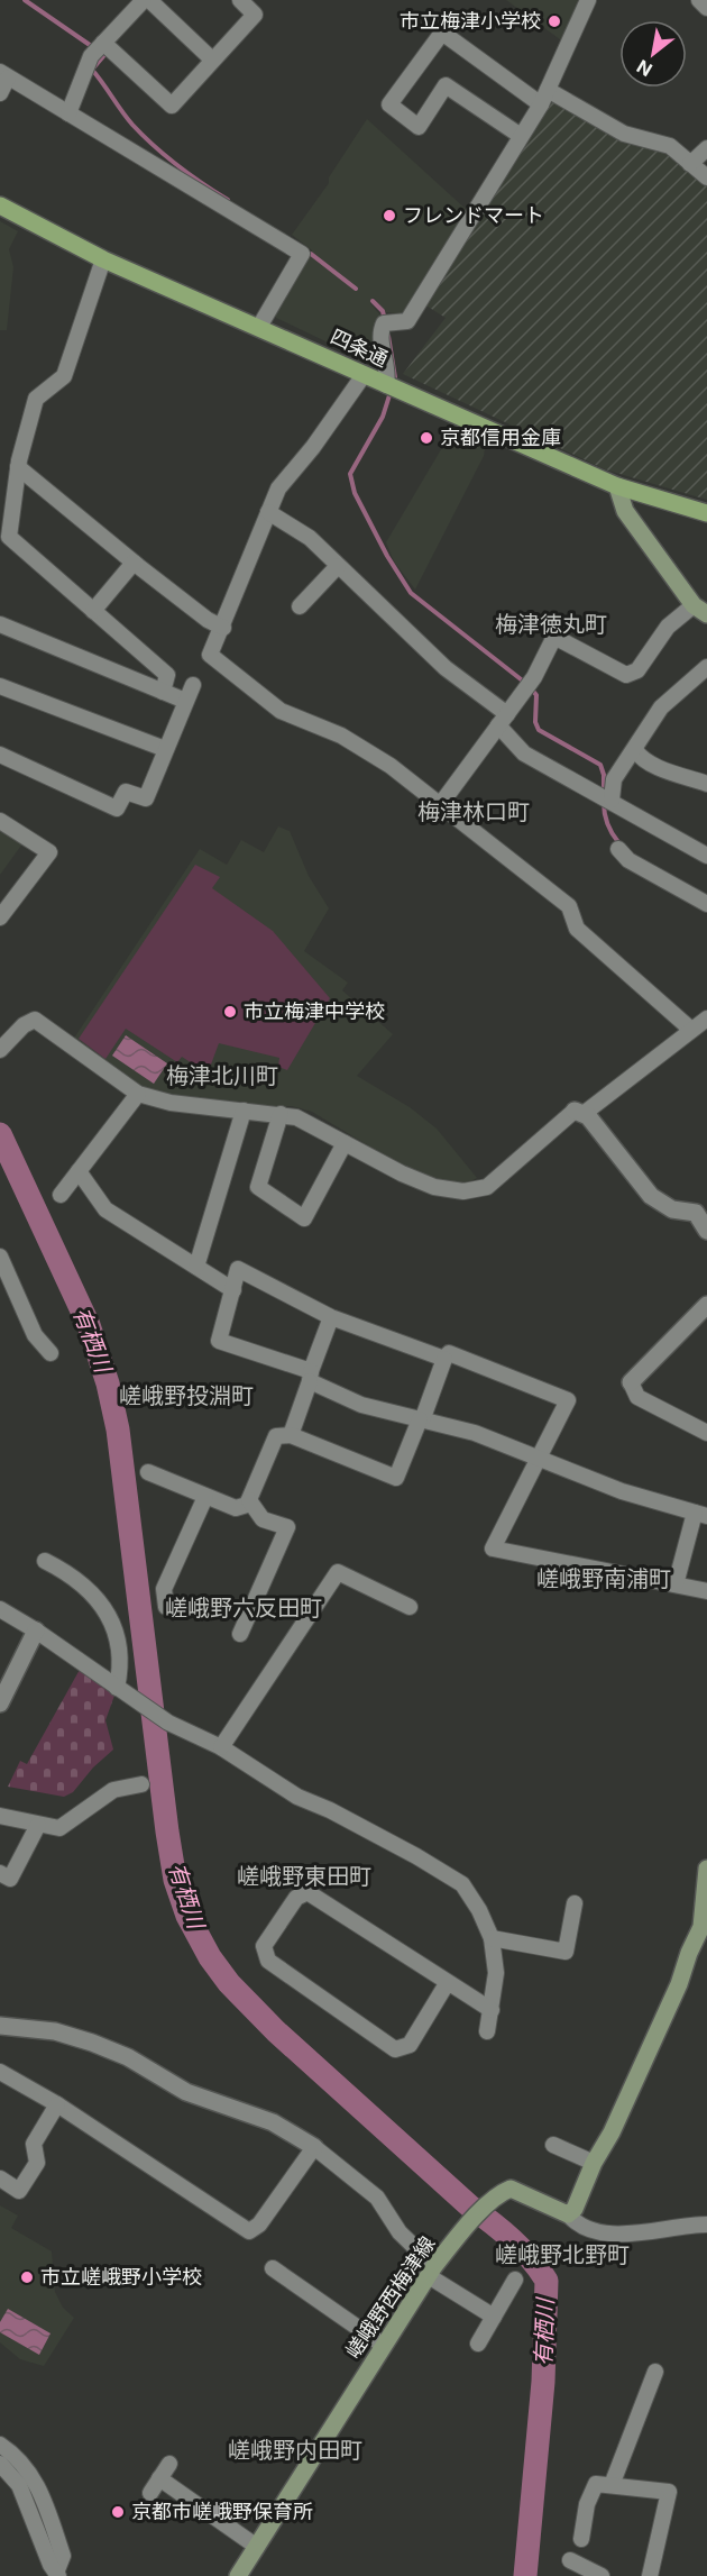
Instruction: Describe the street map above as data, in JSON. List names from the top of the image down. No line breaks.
{"streets":{"main road":["四条通","嵯峨野西梅津線"]},"districts":["梅津徳丸町","梅津林口町","梅津北川町","嵯峨野投淵町","嵯峨野南浦町","嵯峨野六反田町","嵯峨野東田町","嵯峨野北野町","嵯峨野内田町"],"water":["有栖川"],"places":["市立梅津小学校","フレンドマート","京都信用金庫","市立梅津中学校","市立嵯峨野小学校","京都市嵯峨野保育所"],"north":"bottom left"}
